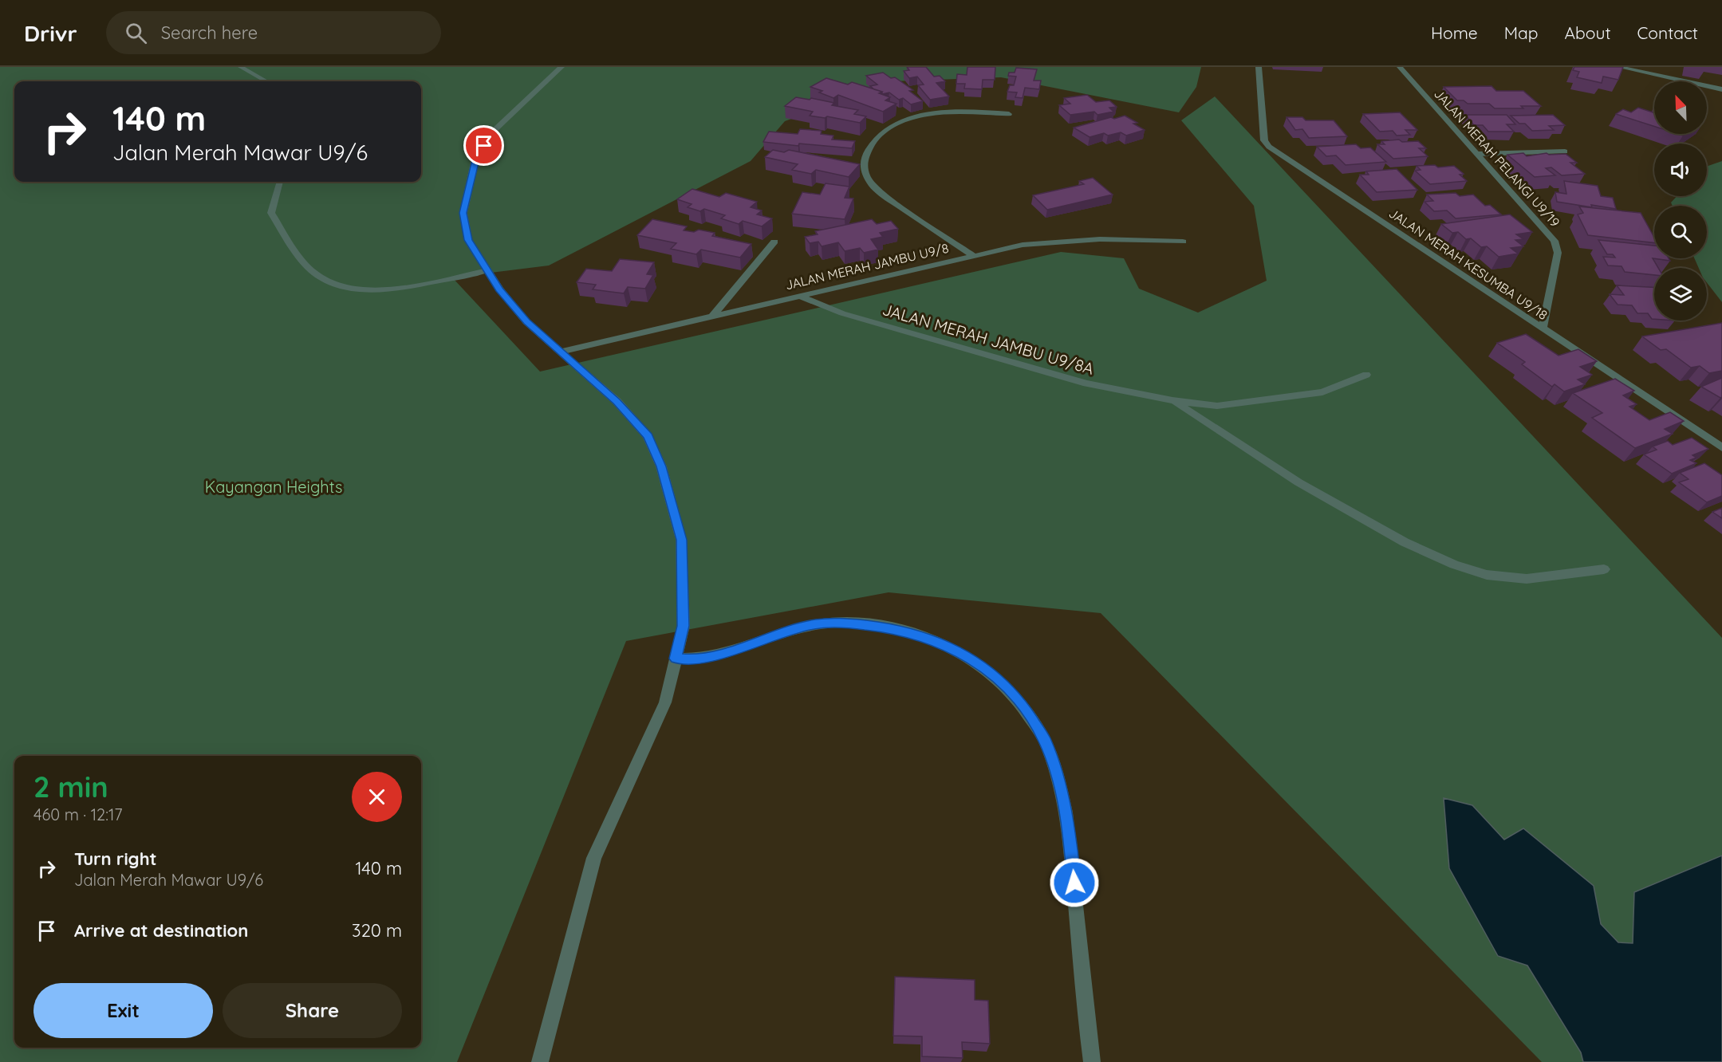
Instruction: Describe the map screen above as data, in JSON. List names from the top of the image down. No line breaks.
{"streets":{"street":["JALAN MERAH PELANGI U9/19","JALAN MERAH KESUMBA U9/18","JALAN MERAH JAMBU U9/8","JALAN MERAH JAMBU U9/8A"]},"crossings":[["JALAN MERAH PELANGI U9/19","JALAN MERAH KESUMBA U9/18"],["JALAN MERAH JAMBU U9/8","JALAN MERAH JAMBU U9/8A"]],"parks":["Kayangan Heights"],"north":"top left","page":{"header":"Drivr","search":"Search here","nav":["Home","Map","About","Contact"],"turn":["140 m","Jalan Merah Mawar U9/6"],"heading":["2 min","460 m · 12:17"],"list":[{"name":"Turn right","note":"Jalan Merah Mawar U9/6","value":"140 m"},{"name":"Arrive at destination","value":"320 m"}],"buttons":["Exit","Share"]}}
